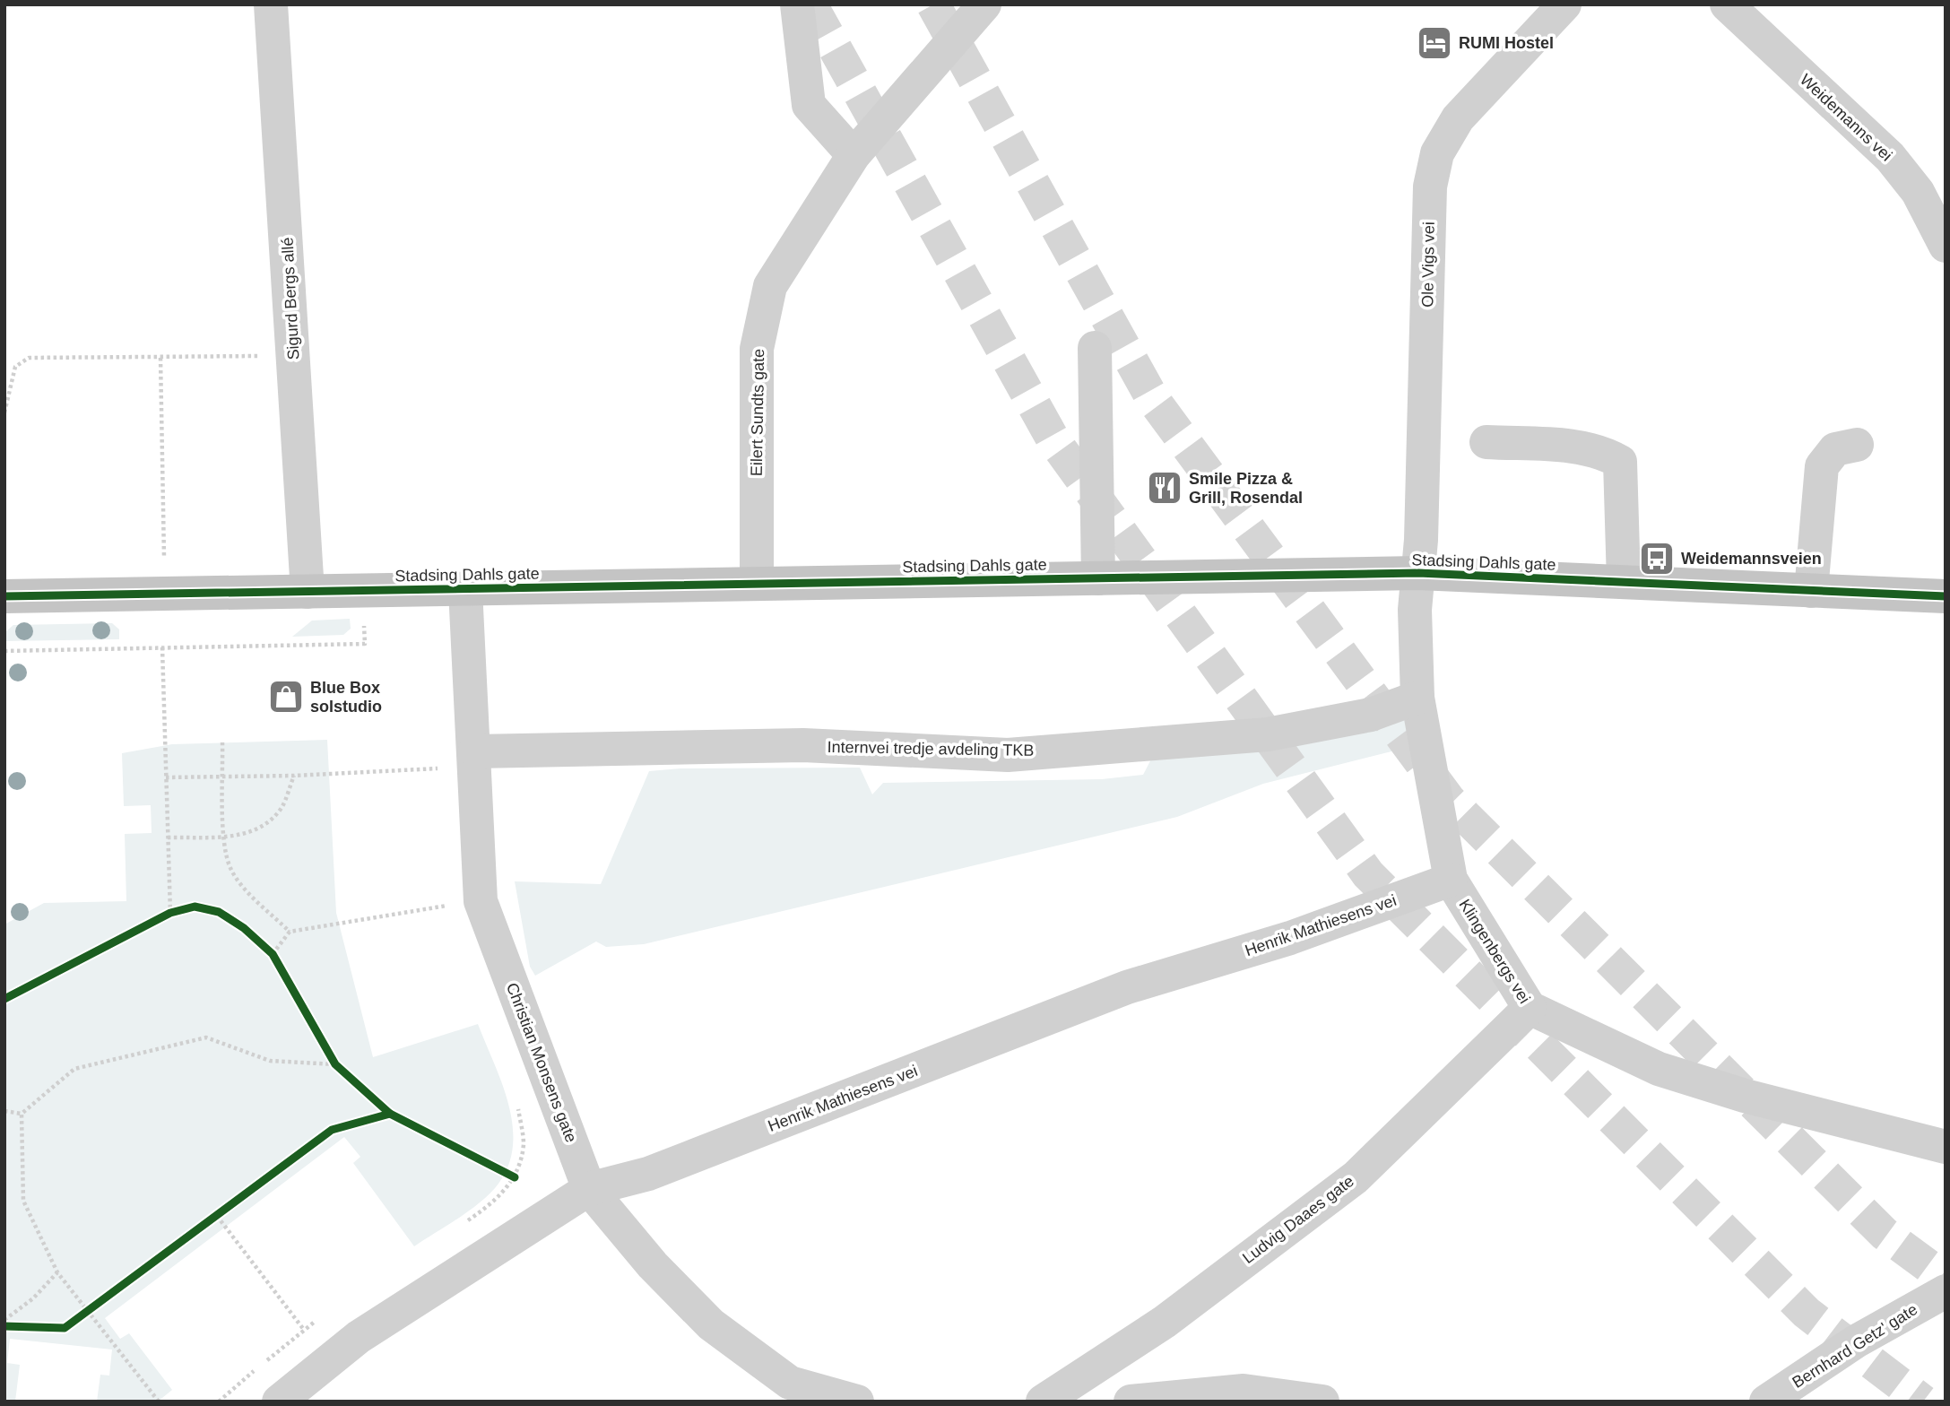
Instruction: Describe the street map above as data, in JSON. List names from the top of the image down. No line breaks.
{"streets":{"main road":["Stadsing Dahls gate"],"street":["Weidemanns vei","Ole Vigs vei","Sigurd Bergs allé","Eilert Sundts gate","Internvei tredje avdeling TKB","Henrik Mathiesens vei","Klingenbergs vei","Christian Monsens gate","Ludvig Daaes gate","Bernhard Getz' gate"]},"crossings":[["Ole Vigs vei","Stadsing Dahls gate"],["Ole Vigs vei","Klingenbergs vei"],["Sigurd Bergs allé","Stadsing Dahls gate"],["Eilert Sundts gate","Stadsing Dahls gate"],["Stadsing Dahls gate","Klingenbergs vei"],["Stadsing Dahls gate","Christian Monsens gate"],["Internvei tredje avdeling TKB","Klingenbergs vei"],["Internvei tredje avdeling TKB","Christian Monsens gate"],["Henrik Mathiesens vei","Klingenbergs vei"],["Henrik Mathiesens vei","Christian Monsens gate"],["Klingenbergs vei","Ludvig Daaes gate"]],"places":{"hotel":["RUMI Hostel"],"restaurant":["Smile Pizza & Grill, Rosendal"],"bus stop":["Weidemannsveien"],"shop":["Blue Box solstudio"]}}
